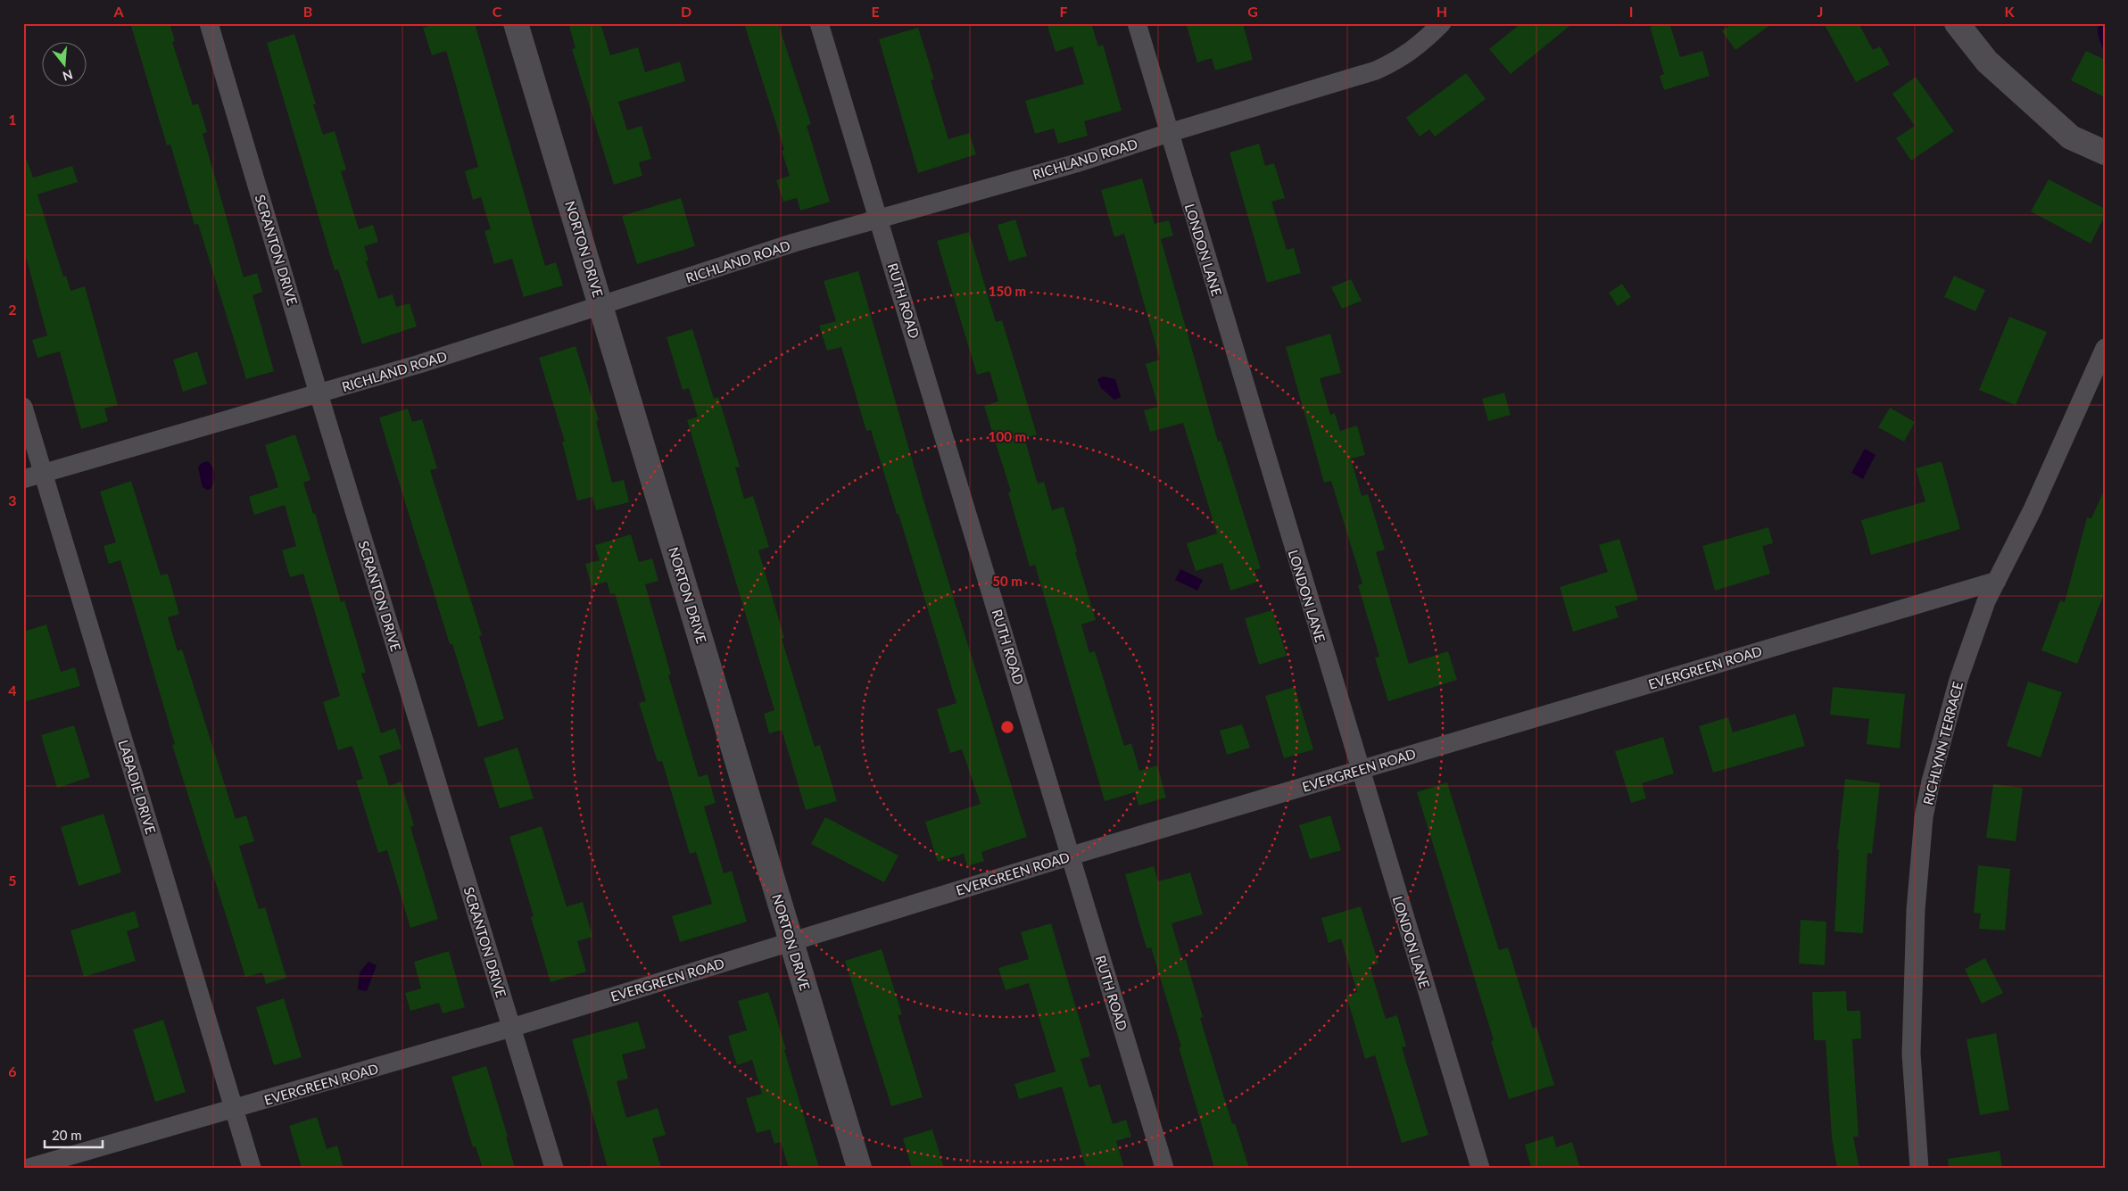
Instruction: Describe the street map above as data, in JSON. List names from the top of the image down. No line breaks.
{"streets":{"street":["RICHLAND ROAD","NORTON DRIVE","SCRANTON DRIVE","LONDON LANE","RUTH ROAD","EVERGREEN ROAD","RICHLYNN TERRACE","LABADIE DRIVE"]},"crossings":[["RICHLAND ROAD","NORTON DRIVE"],["RICHLAND ROAD","SCRANTON DRIVE"],["RICHLAND ROAD","LONDON LANE"],["RICHLAND ROAD","RUTH ROAD"],["RICHLAND ROAD","LABADIE DRIVE"],["NORTON DRIVE","EVERGREEN ROAD"],["SCRANTON DRIVE","EVERGREEN ROAD"],["LONDON LANE","EVERGREEN ROAD"],["RUTH ROAD","EVERGREEN ROAD"],["EVERGREEN ROAD","RICHLYNN TERRACE"],["EVERGREEN ROAD","LABADIE DRIVE"]],"scale_bar":"20 m","north":"bottom","grid":{"columns":["A","B","C","D","E","F","G","H","I","J","K"],"rows":["1","2","3","4","5","6"]},"rings":["150 m","100 m","50 m"]}
